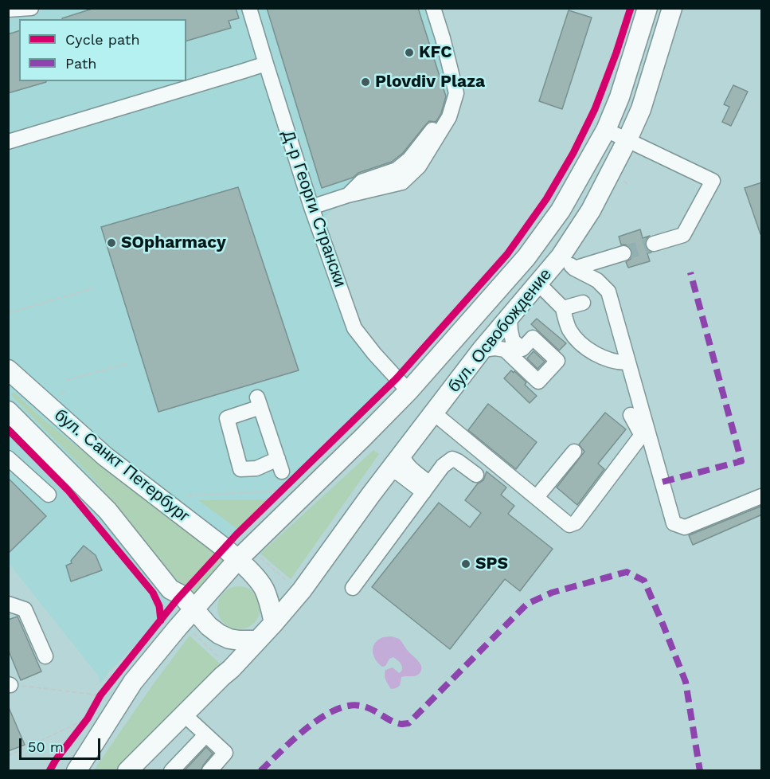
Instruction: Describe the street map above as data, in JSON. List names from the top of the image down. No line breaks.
{"streets":{"main road":["бул. Освобождение","бул. Санкт Петербург"],"street":["Д-р Георги Странски"]},"crossings":[["Д-р Георги Странски","бул. Освобождение"],["бул. Освобождение","бул. Санкт Петербург"]],"places":["KFC","Plovdiv Plaza","SOpharmacy","SPS"],"legend":["Cycle path","Path"],"scale_bar":"50 m"}
